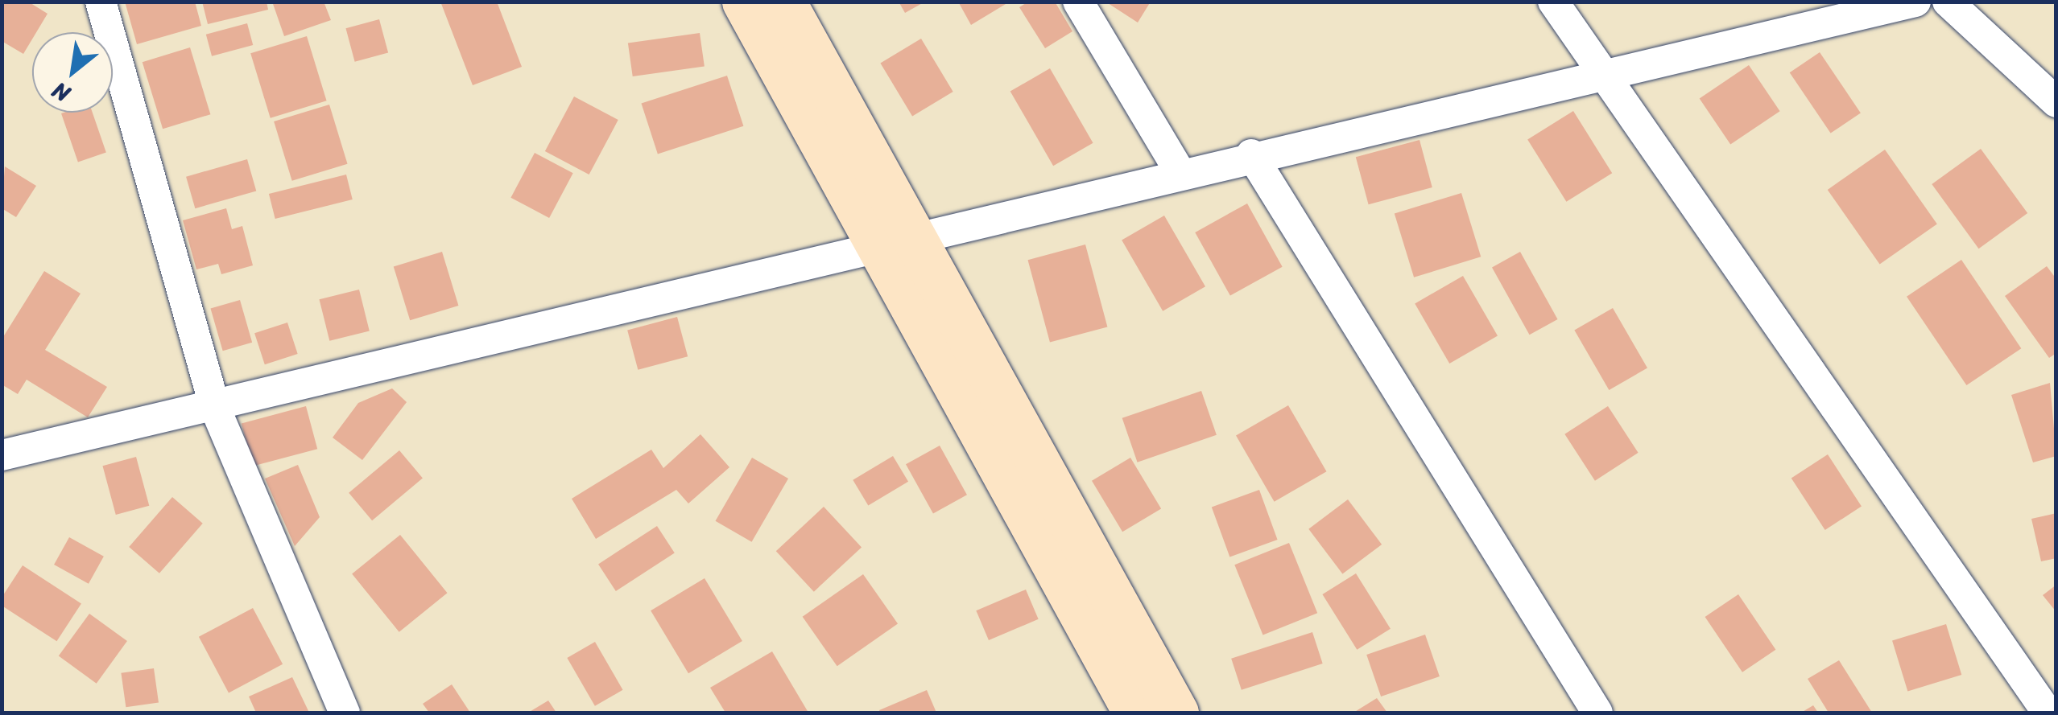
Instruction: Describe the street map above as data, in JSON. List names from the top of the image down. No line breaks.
{"north":"bottom left"}
